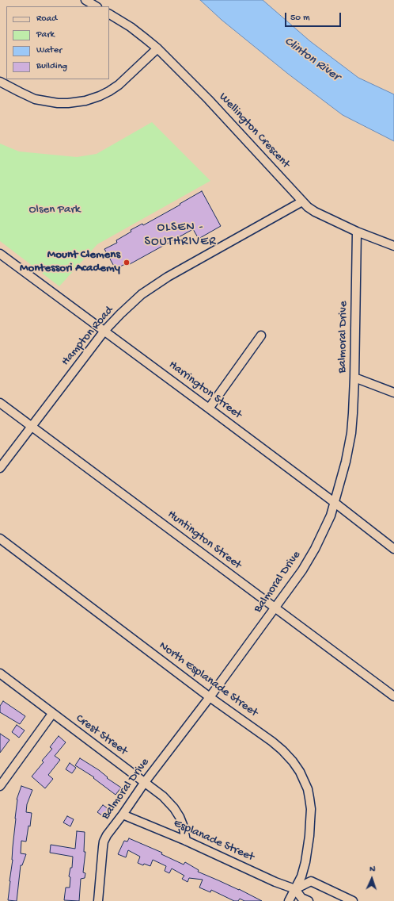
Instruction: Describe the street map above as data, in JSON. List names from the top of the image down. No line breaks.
{"streets":{"street":["Wellington Crescent","Hampton Road","Balmoral Drive","Harrington Street","Huntington Street","North Esplanade Street","Crest Street","Esplanade Street"]},"crossings":[["Wellington Crescent","Hampton Road"],["Wellington Crescent","Balmoral Drive"],["Hampton Road","Harrington Street"],["Hampton Road","Huntington Street"],["Balmoral Drive","Harrington Street"],["Balmoral Drive","Huntington Street"],["Balmoral Drive","North Esplanade Street"],["Balmoral Drive","Crest Street"],["Balmoral Drive","Esplanade Street"],["North Esplanade Street","Esplanade Street"],["Crest Street","Esplanade Street"]],"districts":["OLSEN - SOUTHRIVER"],"water":["Clinton River"],"parks":["Olsen Park"],"places":["Mount Clemens Montessori Academy"],"legend":["Road","Park","Water","Building"],"scale_bar":"50 m","north":"top"}
